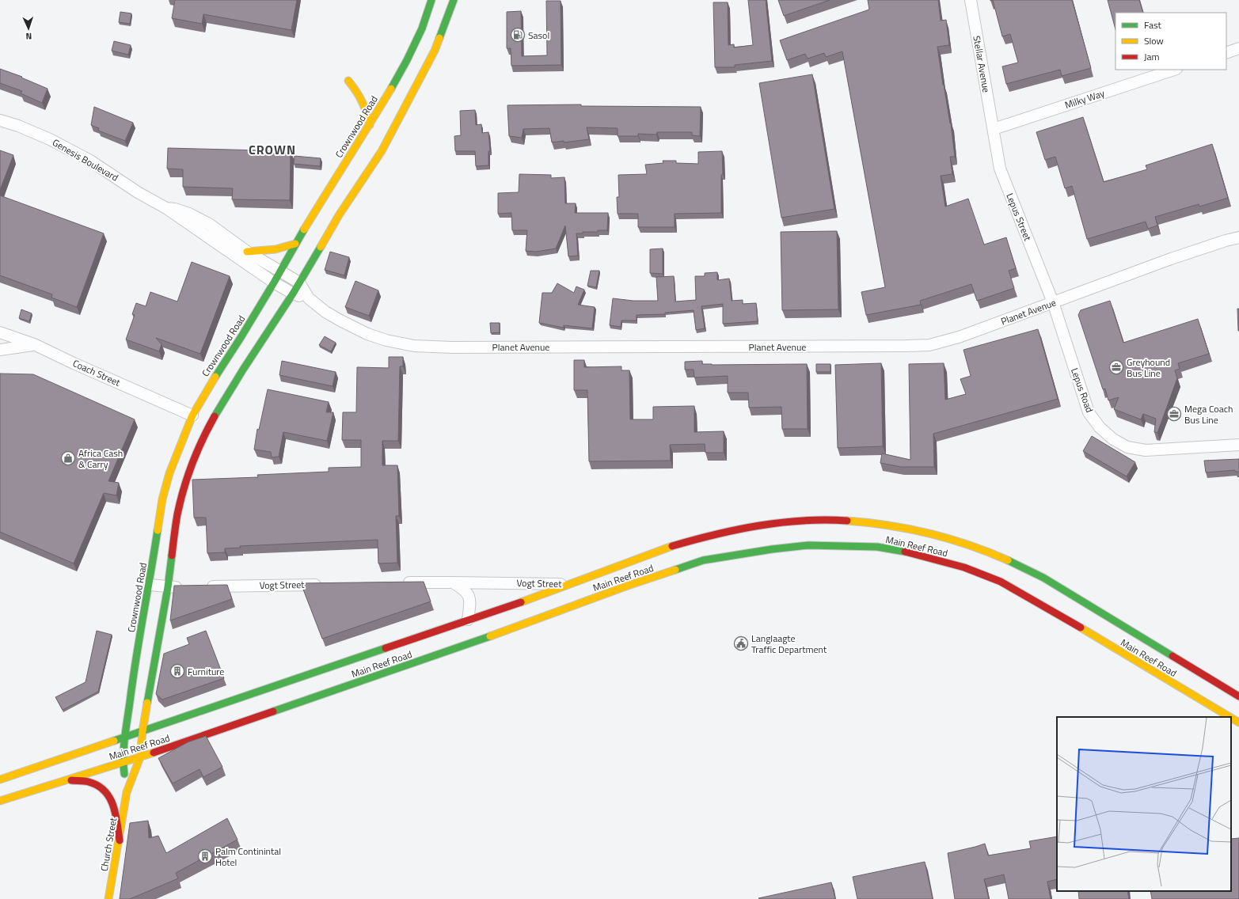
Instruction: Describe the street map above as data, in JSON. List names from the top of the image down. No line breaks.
{"streets":{"main road":["Crownwood Road","Main Reef Road","Church Street"],"street":["Stellar Avenue","Milky Way","Genesis Boulevard","Lepus Street","Planet Avenue","Coach Street","Lepus Road","Vogt Street"]},"crossings":[["Stellar Avenue","Milky Way"],["Stellar Avenue","Lepus Street"],["Milky Way","Lepus Street"],["Crownwood Road","Genesis Boulevard"],["Crownwood Road","Planet Avenue"],["Crownwood Road","Coach Street"],["Crownwood Road","Main Reef Road"],["Crownwood Road","Church Street"],["Genesis Boulevard","Planet Avenue"],["Lepus Street","Planet Avenue"],["Lepus Street","Lepus Road"],["Planet Avenue","Lepus Road"],["Main Reef Road","Vogt Street"],["Main Reef Road","Church Street"]],"districts":["CROWN"],"places":{"fuel station":["Sasol"],"office":["Greyhound Bus Line","Mega Coach Bus Line"],"shop":["Africa Cash & Carry"],"public building":["Langlaagte Traffic Department"],"building":["Furniture","Palm Continintal Hotel"]},"legend":["Fast","Slow","Jam"],"north":"bottom"}
